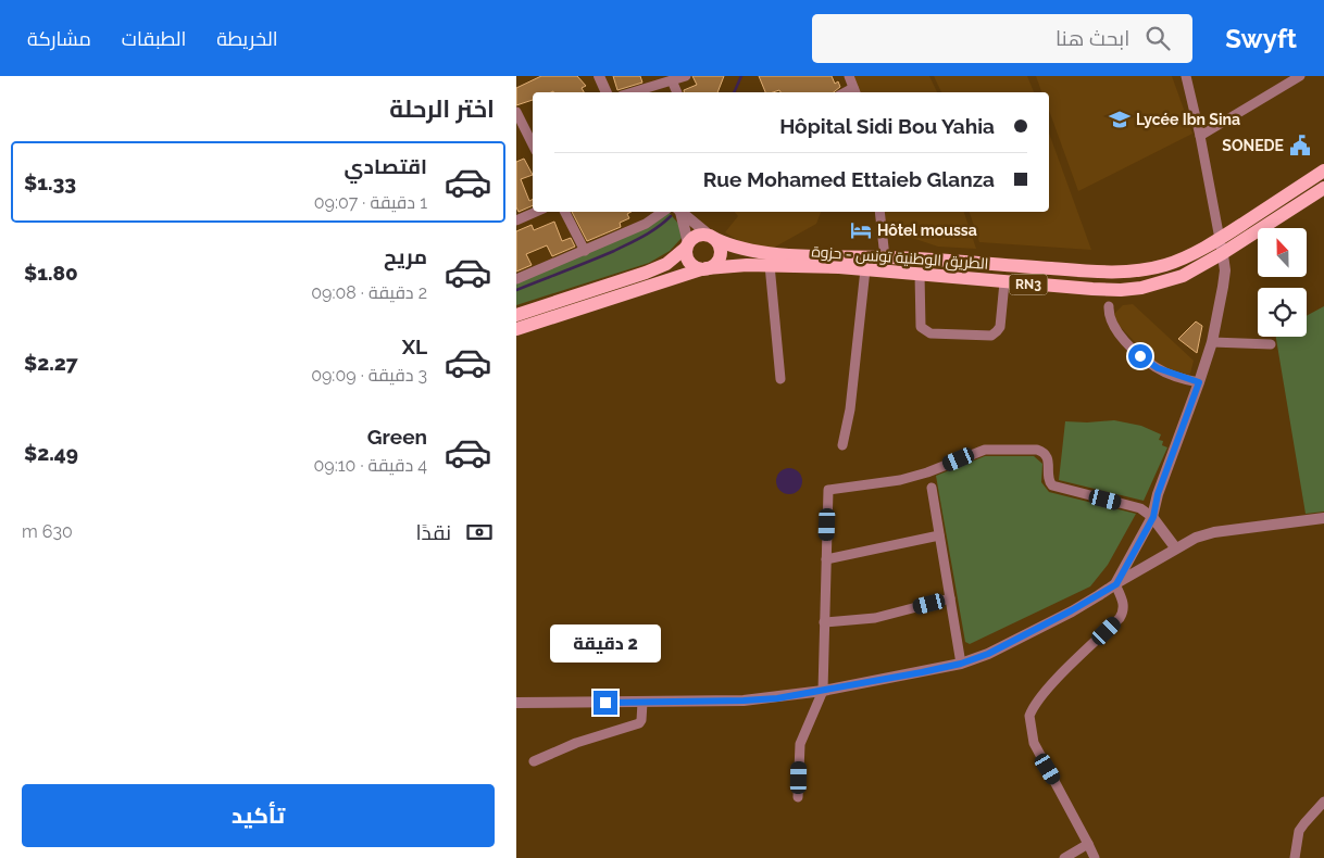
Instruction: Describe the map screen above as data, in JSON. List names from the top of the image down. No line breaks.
{"streets":{"main road":["الطريق الوطنية تونس - حزوة","RN3"]},"crossings":[["الطريق الوطنية تونس - حزوة","RN3"]],"places":{"school or university":["Lycée Ibn Sina"],"public building":["SONEDE"],"hotel":["Hôtel moussa"]},"north":"top","page":{"header":"Swyft","search":"ابحث هنا","nav":["الخريطة","الطبقات","مشاركة"],"heading":"اختر الرحلة","banner":["Hôpital Sidi Bou Yahia","Rue Mohamed Ettaieb Glanza"],"list":[{"name":"اقتصادي","note":"1 دقيقة · 09:07","value":"$1.33"},{"name":"مريح","note":"2 دقيقة · 09:08","value":"$1.80"},{"name":"XL","note":"3 دقيقة · 09:09","value":"$2.27"},{"name":"Green","note":"4 دقيقة · 09:10","value":"$2.49"}],"pay":["نقدًا","630 m"],"bubble":"2 دقيقة","buttons":"تأكيد"}}
